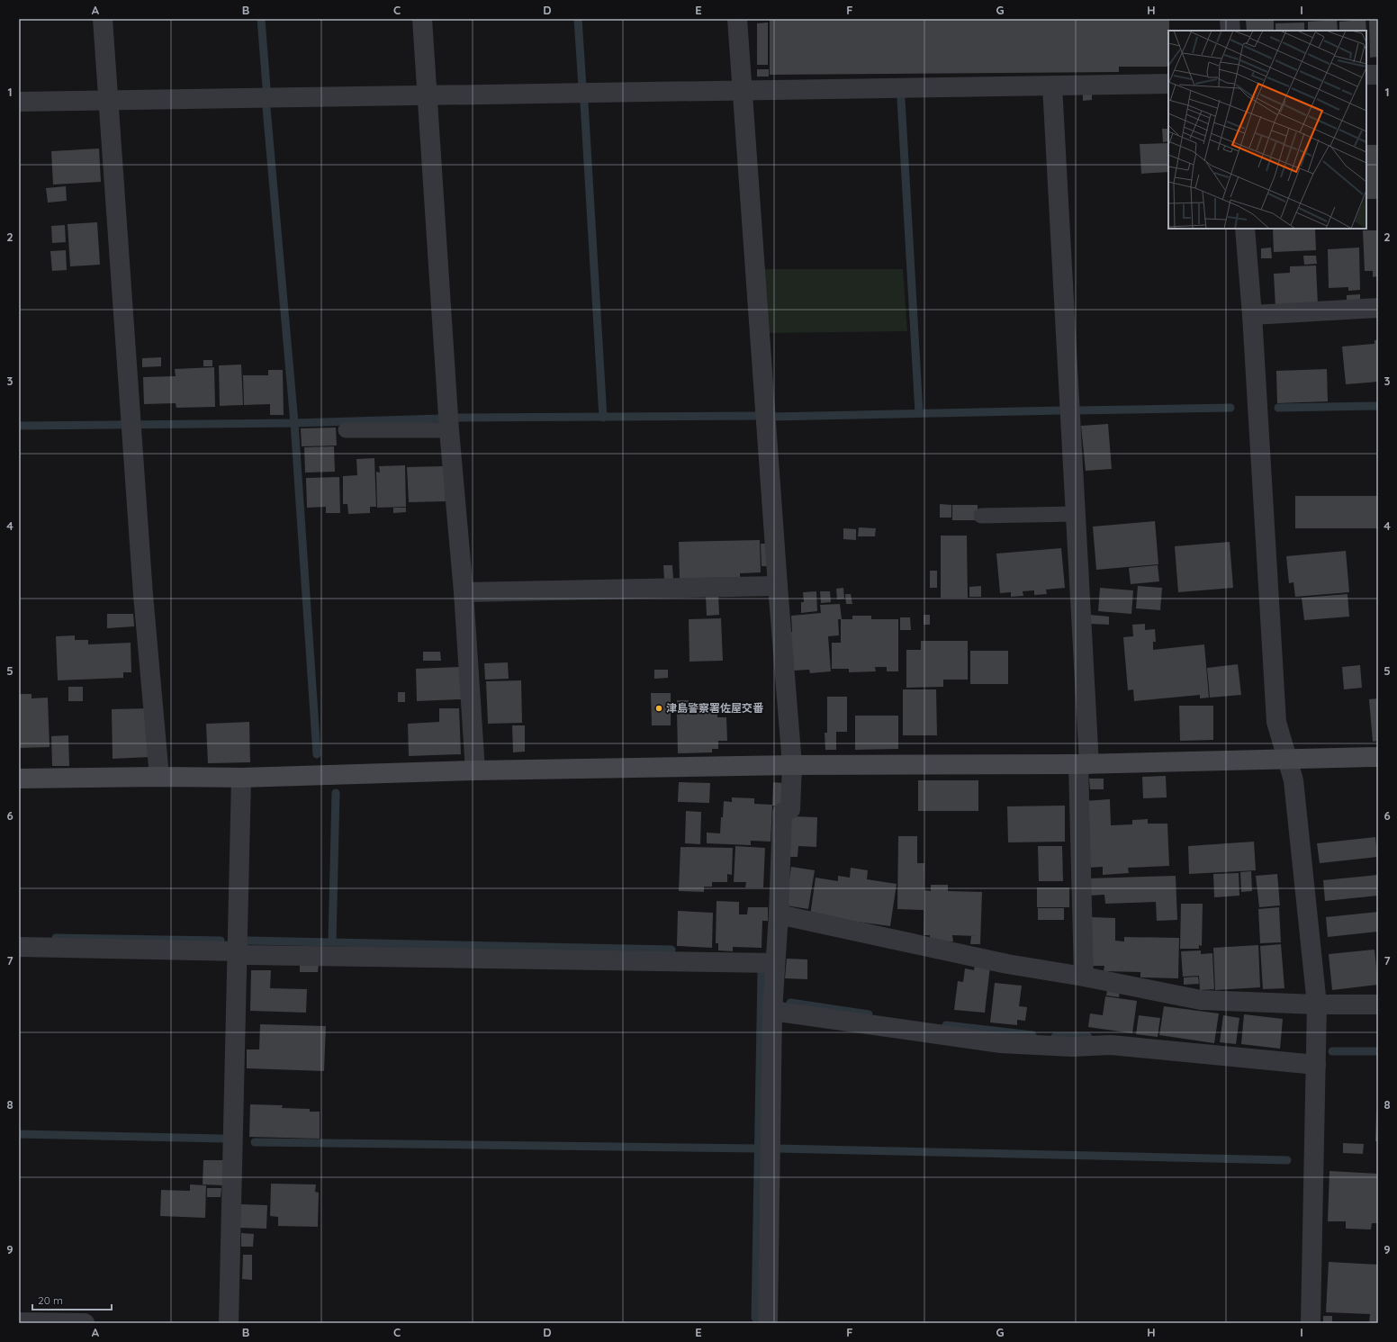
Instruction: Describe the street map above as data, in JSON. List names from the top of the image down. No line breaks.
{"places":["津島警察署佐屋交番"],"scale_bar":"20 m","grid":{"columns":["A","B","C","D","E","F","G","H","I"],"rows":["1","2","3","4","5","6","7","8","9"]}}
